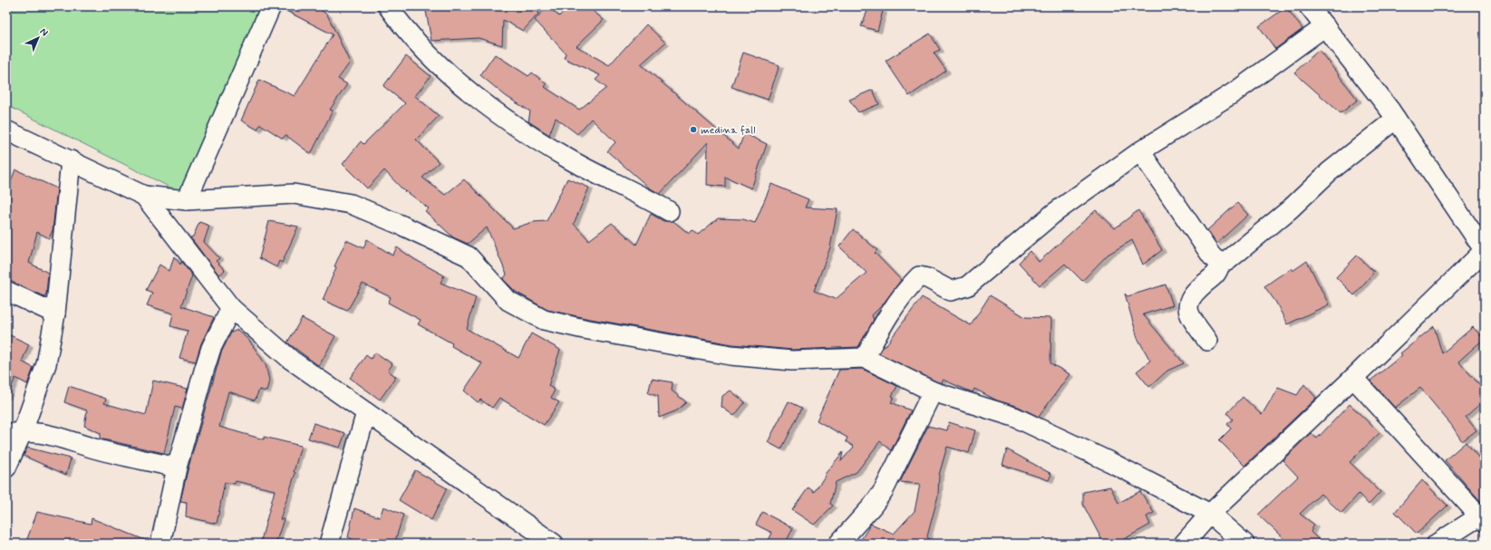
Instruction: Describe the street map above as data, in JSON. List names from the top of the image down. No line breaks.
{"places":["medina fall"],"north":"top right"}
